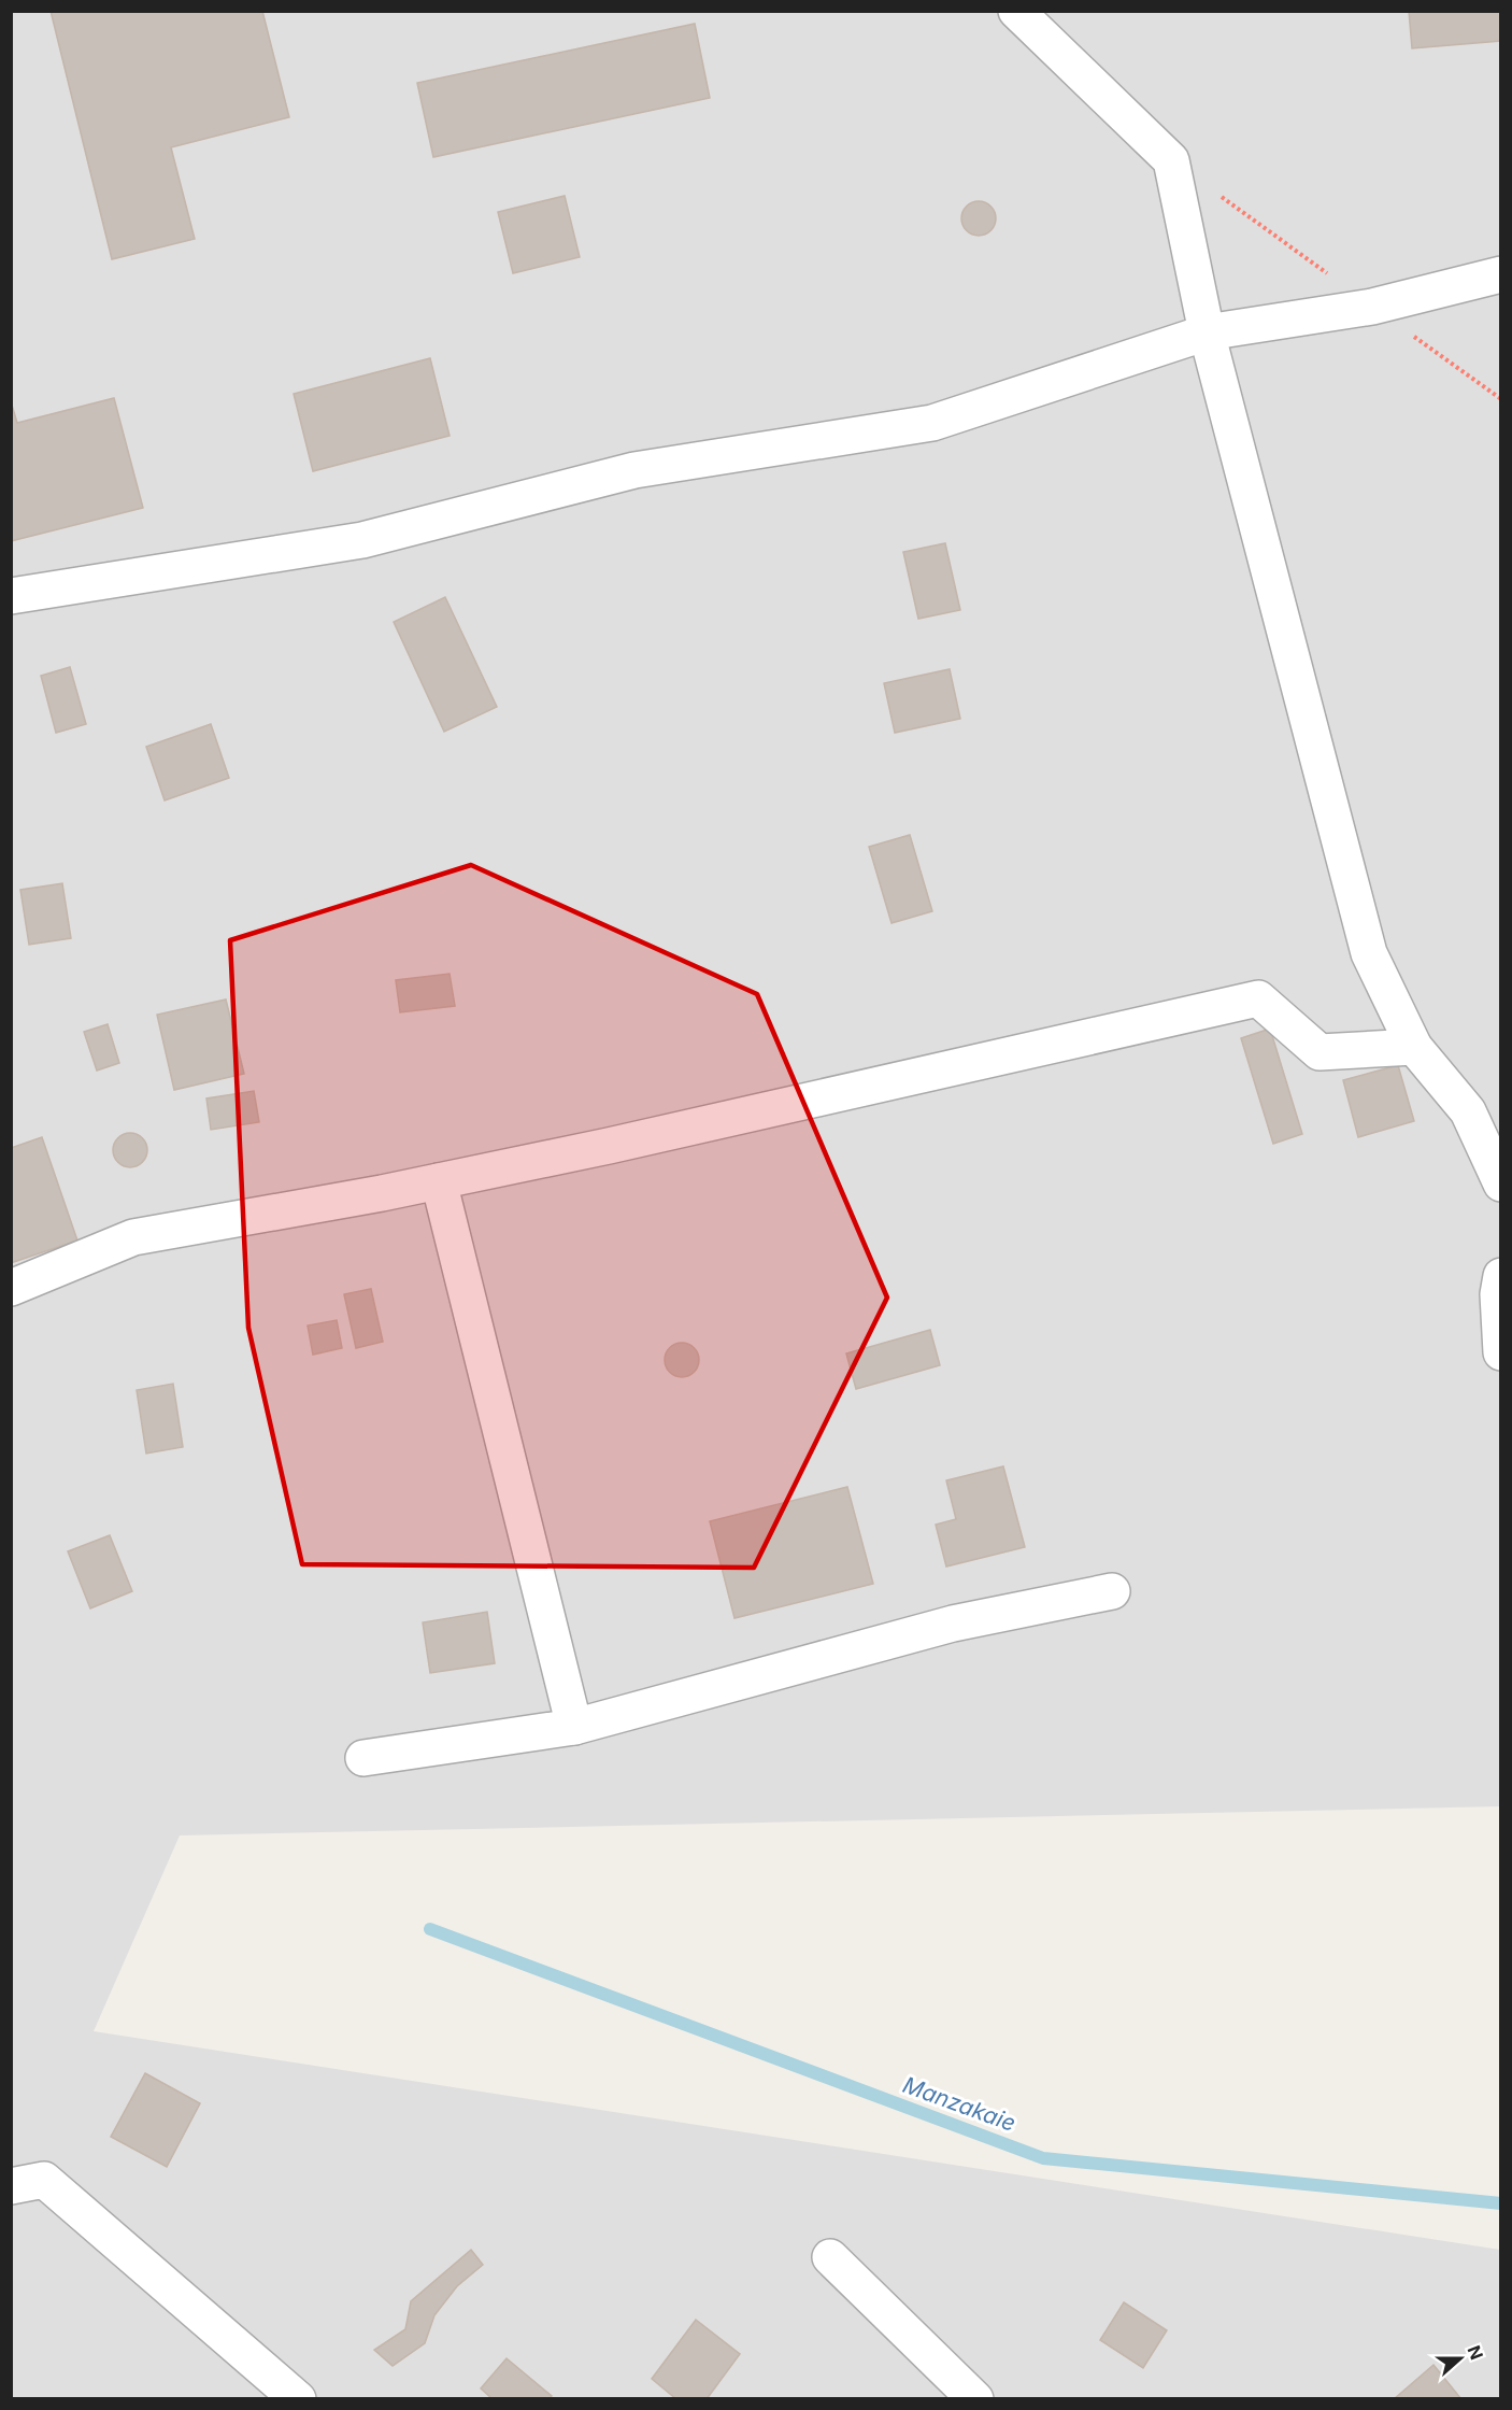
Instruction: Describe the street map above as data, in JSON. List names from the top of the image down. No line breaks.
{"water":["Manzakaie"],"north":"right"}
